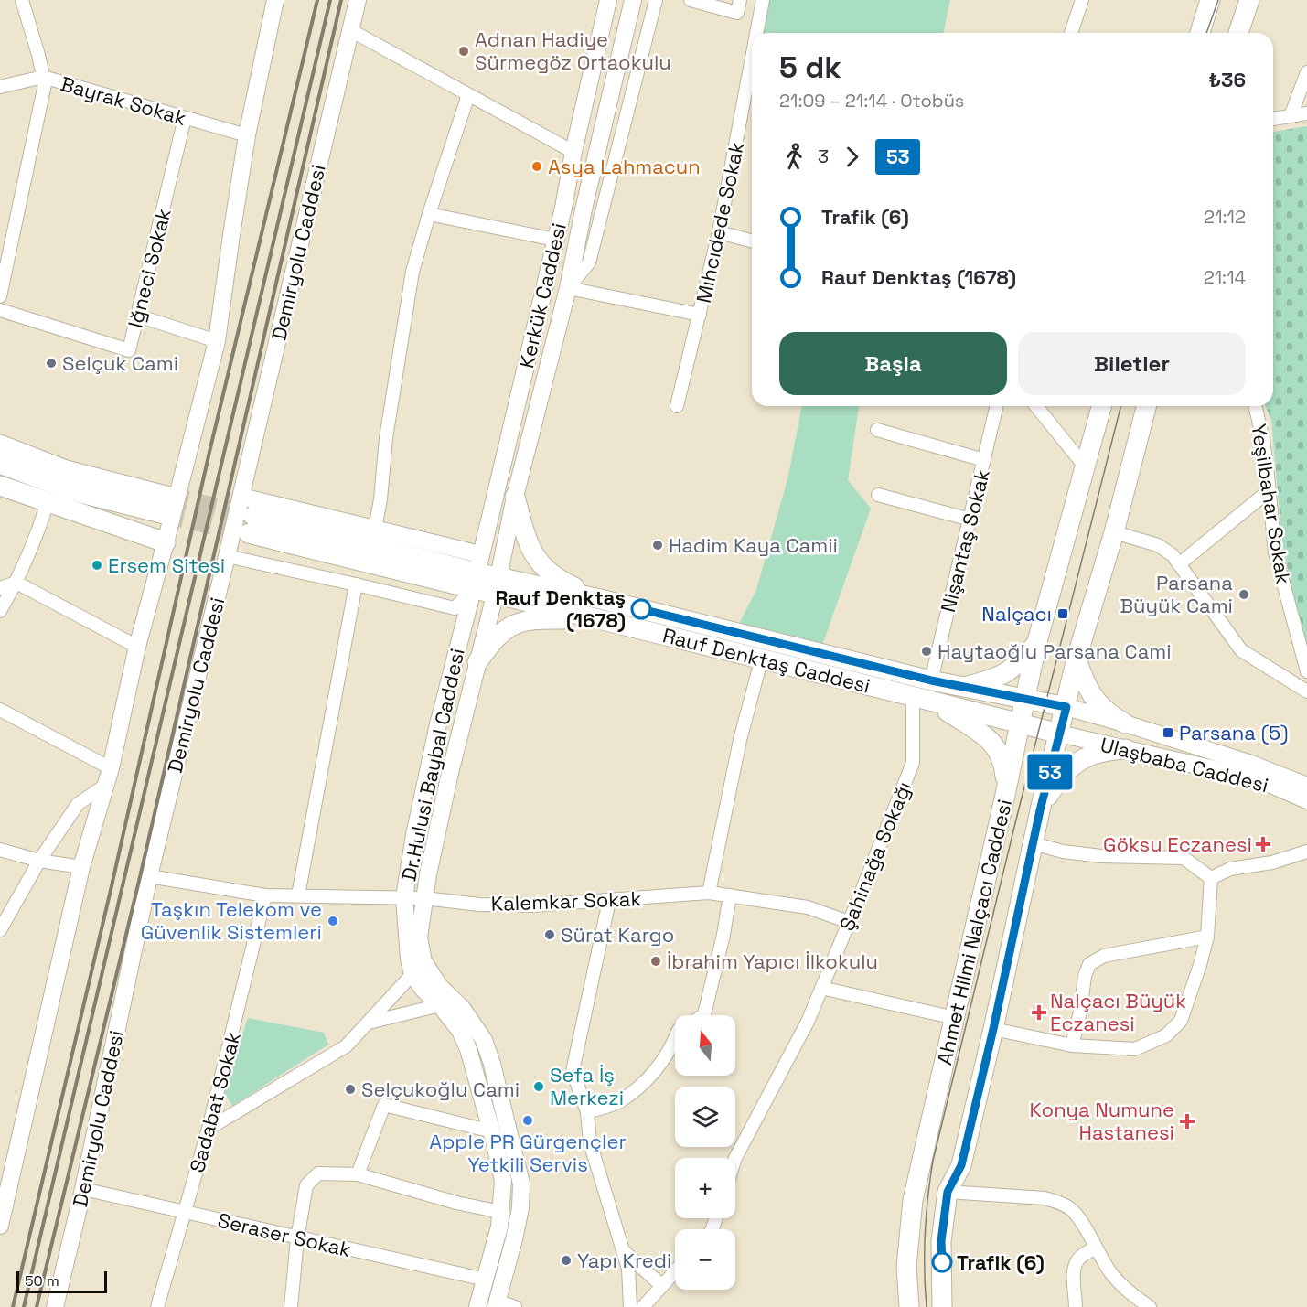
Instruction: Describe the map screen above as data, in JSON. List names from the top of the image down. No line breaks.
{"streets":{"main road":["Demiryolu Caddesi","Kerkük Caddesi","Rauf Denktaş Caddesi","Dr.Hulusi Baybal Caddesi","Ulaşbaba Caddesi","Ahmet Hilmi Nalçacı Caddesi"],"street":["Bayrak Sokak","Mıhcıdede Sokak","Iğneci Sokak","Yeşilbahar Sokak","Nişantaş Sokak","Şahinağa Sokağı","Kalemkar Sokak","Sadabat Sokak","Seraser Sokak"]},"crossings":[["Bayrak Sokak","Iğneci Sokak"],["Demiryolu Caddesi","Kalemkar Sokak"],["Demiryolu Caddesi","Seraser Sokak"],["Kerkük Caddesi","Rauf Denktaş Caddesi"],["Kerkük Caddesi","Dr.Hulusi Baybal Caddesi"],["Nişantaş Sokak","Rauf Denktaş Caddesi"],["Rauf Denktaş Caddesi","Dr.Hulusi Baybal Caddesi"],["Rauf Denktaş Caddesi","Ulaşbaba Caddesi"],["Rauf Denktaş Caddesi","Şahinağa Sokağı"],["Rauf Denktaş Caddesi","Ahmet Hilmi Nalçacı Caddesi"],["Dr.Hulusi Baybal Caddesi","Kalemkar Sokak"],["Ulaşbaba Caddesi","Ahmet Hilmi Nalçacı Caddesi"],["Şahinağa Sokağı","Kalemkar Sokak"],["Kalemkar Sokak","Sadabat Sokak"],["Sadabat Sokak","Seraser Sokak"]],"places":{"other":["Adnan Hadiye Sürmegöz Ortaokulu","Asya Lahmacun","Selçuk Cami","Hadim Kaya Camii","Ersem Sitesi","Parsana Büyük Cami","Rauf Denktaş (1678)","Haytaoğlu Parsana Cami","Taşkın Telekom ve Güvenlik Sistemleri","Sürat Kargo","İbrahim Yapıcı İlkokulu","Sefa İş Merkezi","Selçukoğlu Cami","Apple PR Gürgençler Yetkili Servis","Yapı Kredi","Trafik (6)"],"transit":["Nalçacı","Parsana (5)"],"health":["Göksu Eczanesi","Nalçacı Büyük Eczanesi","Konya Numune Hastanesi"]},"lines":["bus line 53"],"scale_bar":"50 m","north":"top","page":{"on_map":"53","heading":["5 dk","21:09 – 21:14 · Otobüs","₺36"],"legs":["3","53"],"list":[{"name":"Trafik (6)","value":"21:12"},{"name":"Rauf Denktaş (1678)","value":"21:14"}],"buttons":["Başla","Biletler"],"map_buttons":["+","−"],"scale":"50 m"}}
